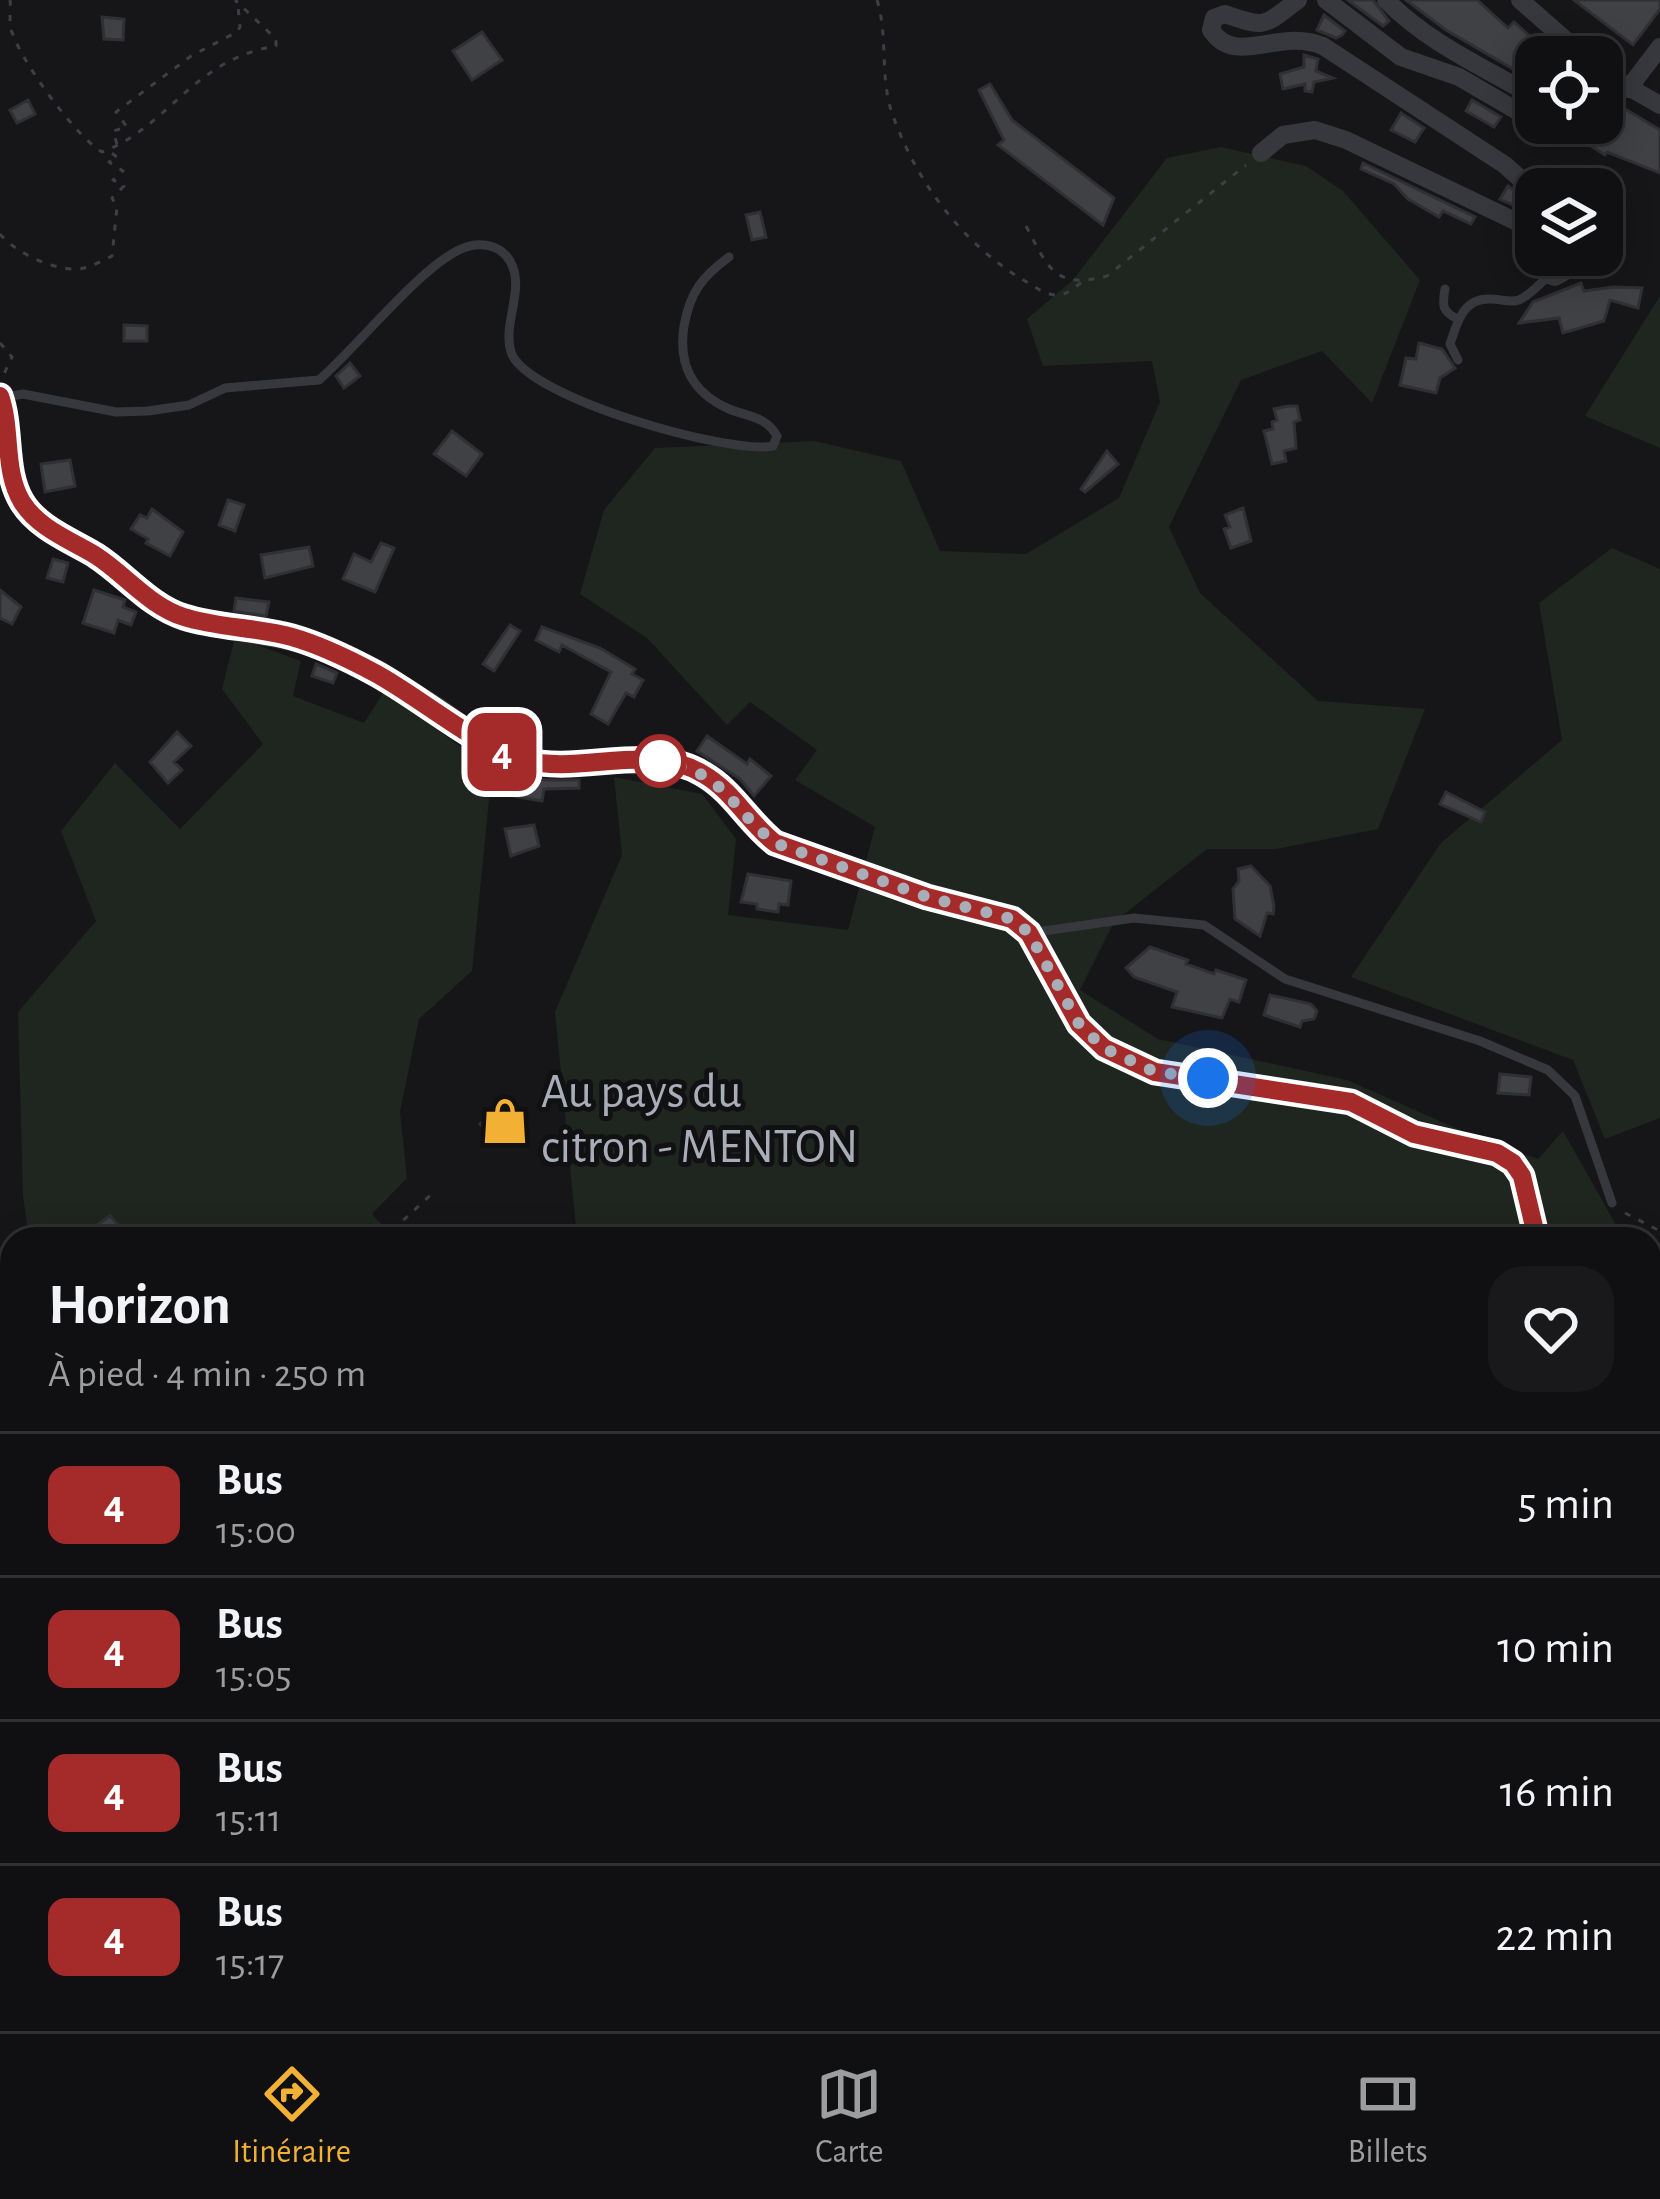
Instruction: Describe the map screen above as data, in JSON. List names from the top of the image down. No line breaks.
{"places":{"shop":["Au pays du citron - MENTON"]},"lines":["bus line 4"],"page":{"on_map":"4","heading":["Horizon","À pied · 4 min · 250 m"],"list":[{"mark":"4","name":"Bus","note":"15:00","value":"5 min"},{"mark":"4","name":"Bus","note":"15:05","value":"10 min"},{"mark":"4","name":"Bus","note":"15:11","value":"16 min"},{"mark":"4","name":"Bus","note":"15:17","value":"22 min"}],"tabs":["Itinéraire","Carte","Billets"]}}
